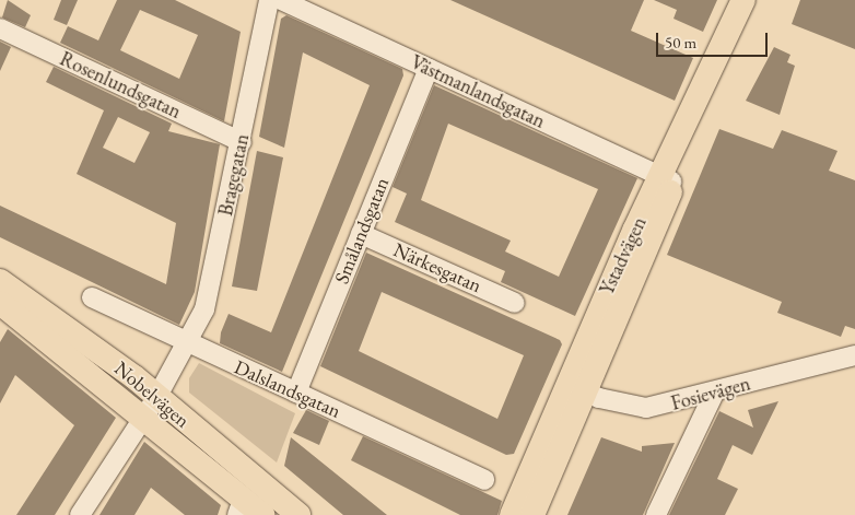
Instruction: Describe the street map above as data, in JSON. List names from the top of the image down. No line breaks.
{"streets":{"main road":["Ystadvägen","Nobelvägen"],"street":["Rosenlundsgatan","Västmanlandsgatan","Bragegatan","Smålandsgatan","Närkesgatan","Dalslandsgatan","Fosievägen"]},"crossings":[["Rosenlundsgatan","Bragegatan"],["Västmanlandsgatan","Smålandsgatan"],["Västmanlandsgatan","Ystadvägen"],["Bragegatan","Dalslandsgatan"],["Bragegatan","Nobelvägen"],["Smålandsgatan","Närkesgatan"],["Smålandsgatan","Dalslandsgatan"],["Ystadvägen","Fosievägen"]],"scale_bar":"50 m"}
